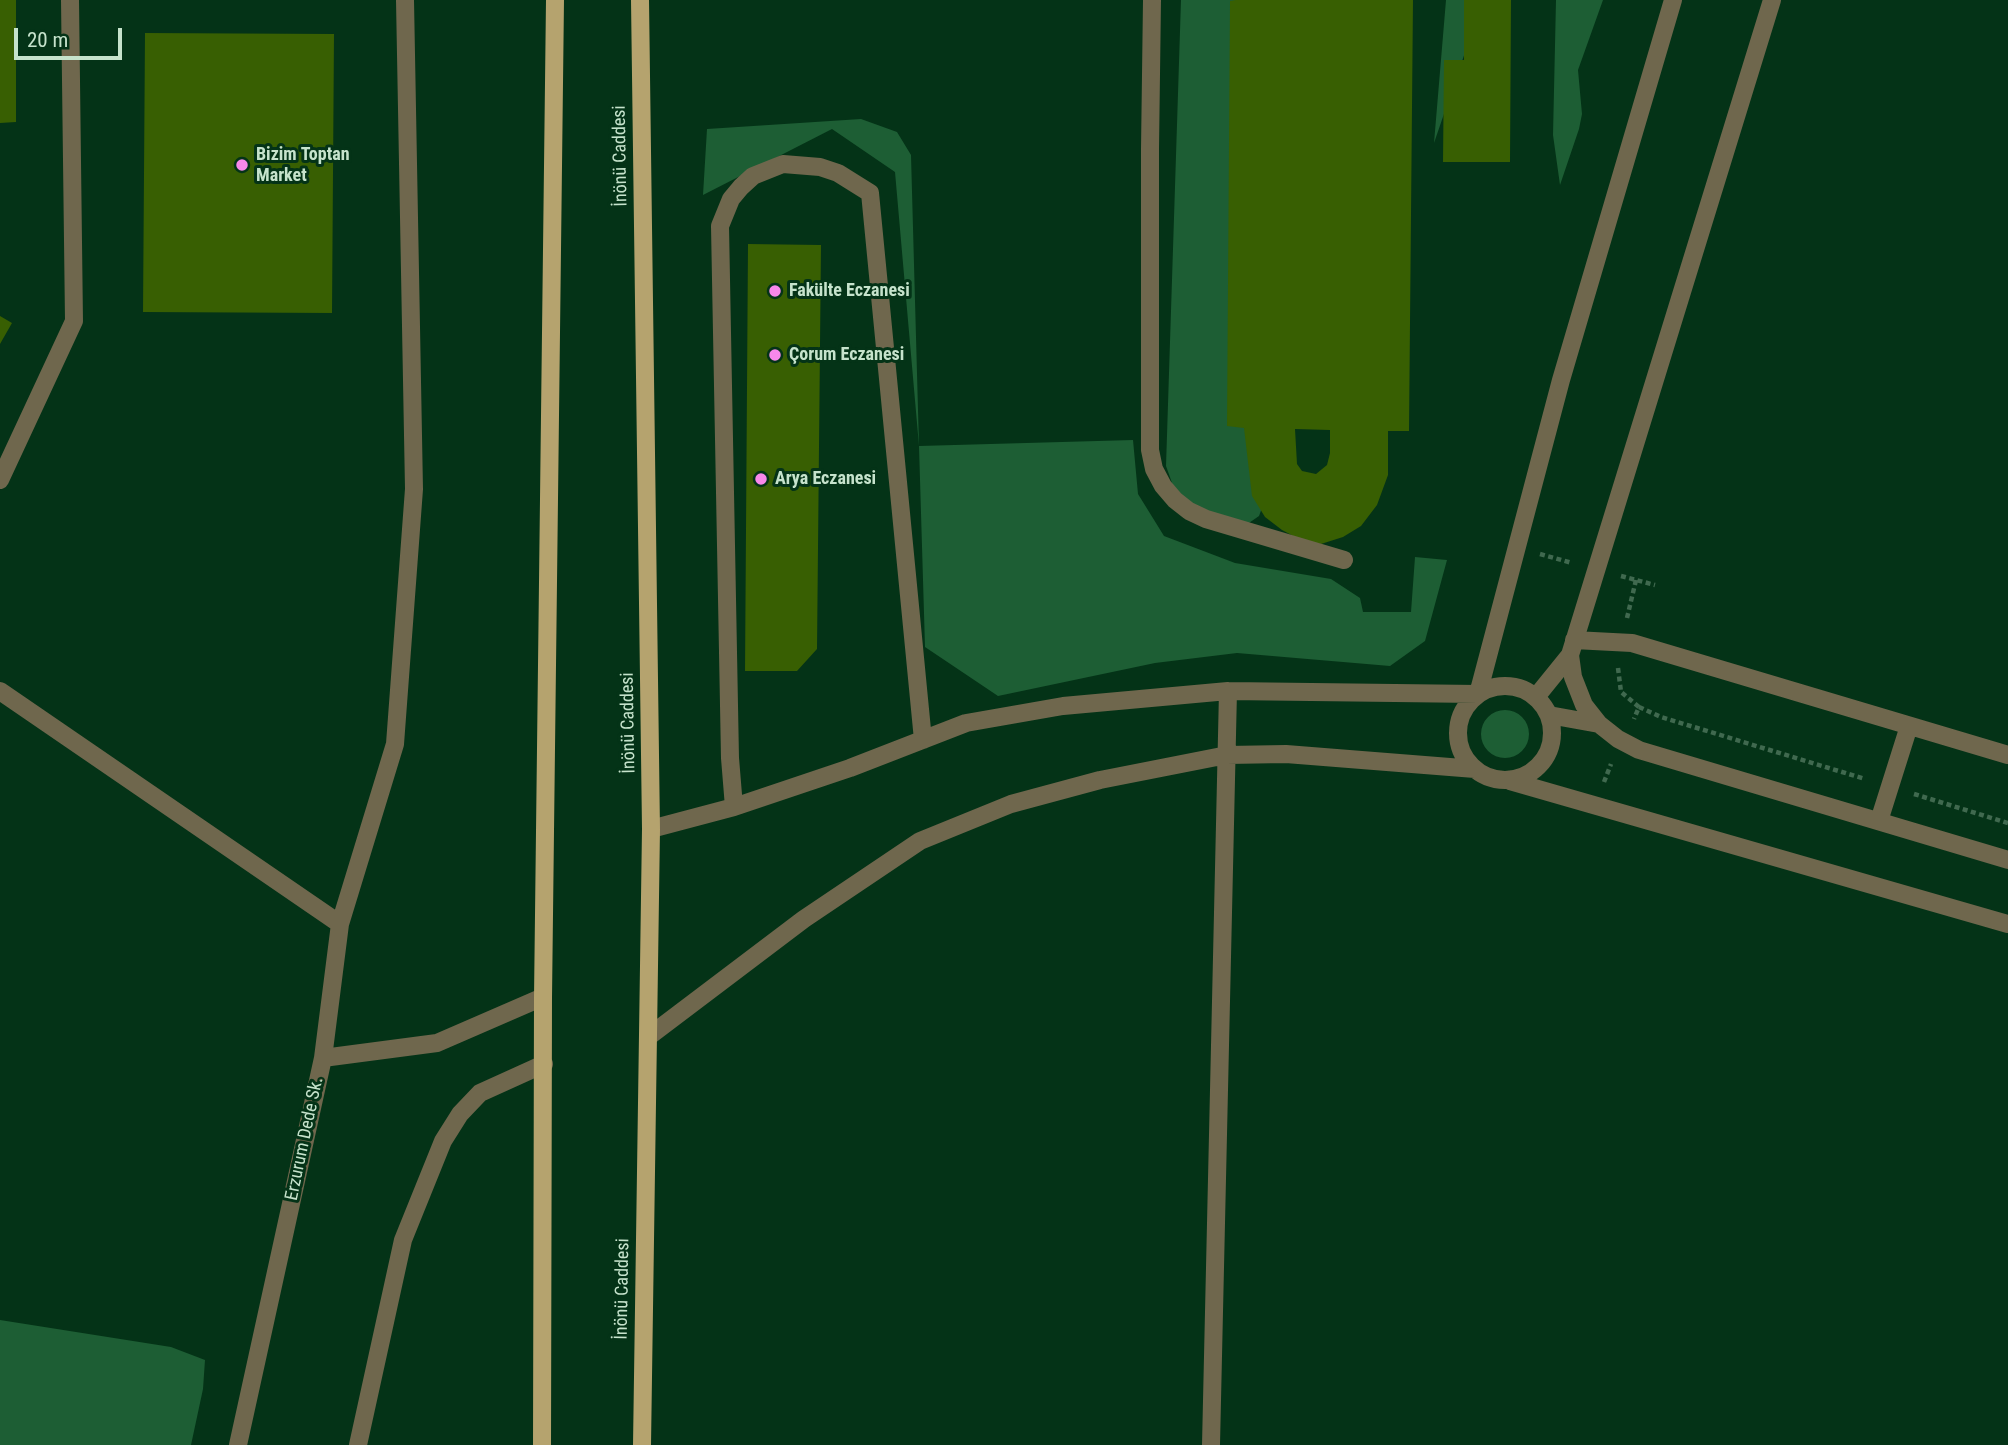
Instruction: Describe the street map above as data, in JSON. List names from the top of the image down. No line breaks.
{"streets":{"main road":["İnönü Caddesi"],"street":["Erzurum Dede Sk."]},"places":["Bizim Toptan Market","Fakülte Eczanesi","Çorum Eczanesi","Arya Eczanesi"],"scale_bar":"20 m"}
